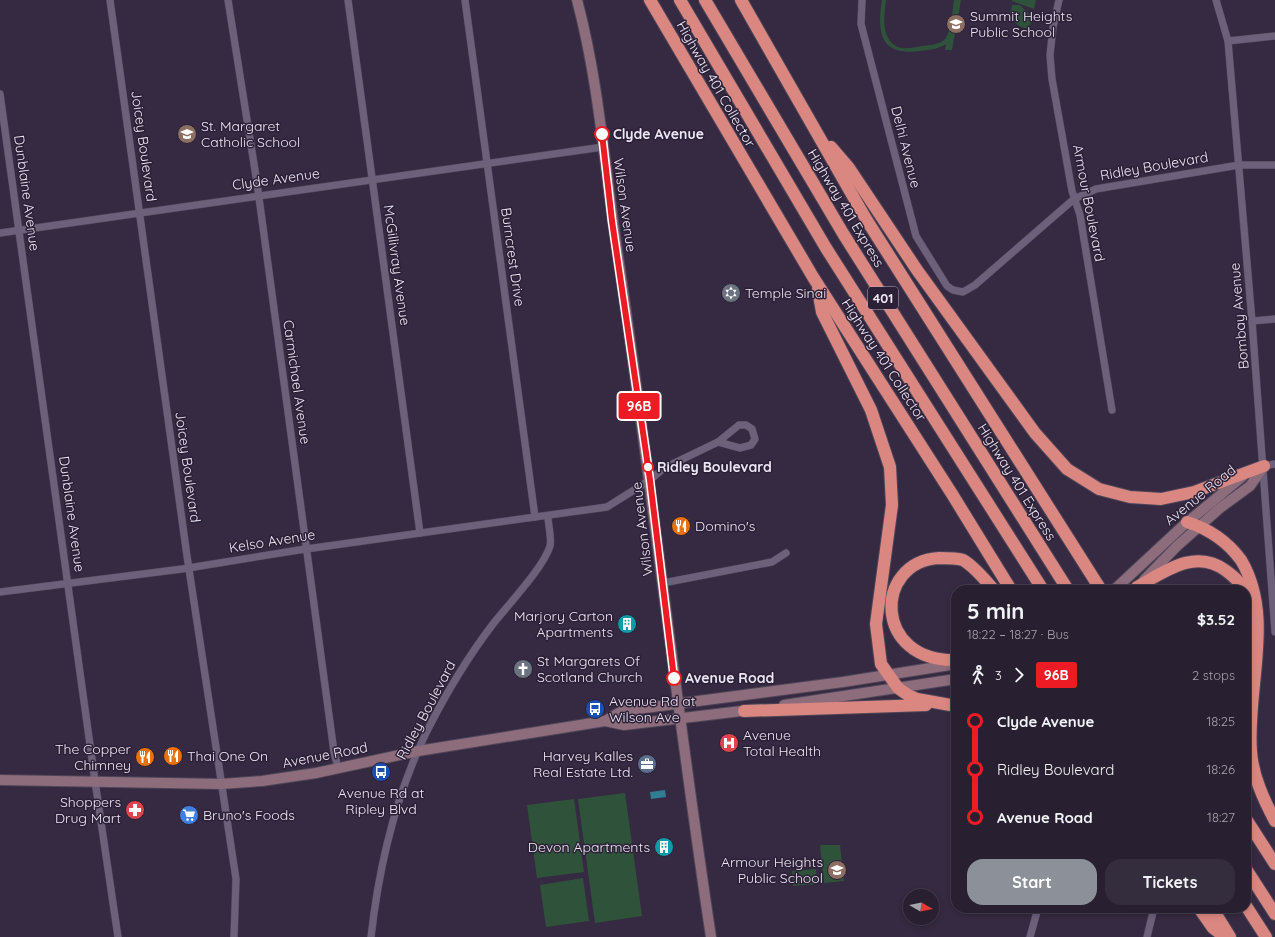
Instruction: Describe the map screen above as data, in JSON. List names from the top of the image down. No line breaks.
{"streets":{"highway":["Highway 401 Collector","Highway 401 Express","401"],"main road":["Wilson Avenue","Avenue Road"],"street":["Joicey Boulevard","Delhi Avenue","Ridley Boulevard","Clyde Avenue","Dunblaine Avenue","Armour Boulevard","Burncrest Drive","McGillivray Avenue","Bombay Avenue","Carmichael Avenue","Kelso Avenue"]},"crossings":[["Joicey Boulevard","Clyde Avenue"],["Joicey Boulevard","Avenue Road"],["Joicey Boulevard","Kelso Avenue"],["Delhi Avenue","Ridley Boulevard"],["Ridley Boulevard","Armour Boulevard"],["Ridley Boulevard","Bombay Avenue"],["Ridley Boulevard","Avenue Road"],["Ridley Boulevard","Kelso Avenue"],["Clyde Avenue","Dunblaine Avenue"],["Clyde Avenue","Wilson Avenue"],["Clyde Avenue","Burncrest Drive"],["Clyde Avenue","McGillivray Avenue"],["Clyde Avenue","Carmichael Avenue"],["Dunblaine Avenue","Avenue Road"],["Dunblaine Avenue","Kelso Avenue"],["Wilson Avenue","Avenue Road"],["Burncrest Drive","Kelso Avenue"],["McGillivray Avenue","Kelso Avenue"],["Bombay Avenue","Avenue Road"],["Carmichael Avenue","Avenue Road"],["Carmichael Avenue","Kelso Avenue"]],"places":{"school or university":["Summit Heights Public School","St. Margaret Catholic School","Armour Heights Public School"],"other":["Clyde Avenue","Ridley Boulevard","Avenue Road"],"synagogue":["Temple Sinai"],"restaurant":["Domino's","Thai One On","The Copper Chimney"],"building":["Marjory Carton Apartments","Devon Apartments"],"church":["St Margarets Of Scotland Church"],"bus stop":["Avenue Rd at Wilson Ave","Avenue Rd at Ripley Blvd"],"hospital":["Avenue Total Health"],"office":["Harvey Kalles Real Estate Ltd."],"pharmacy":["Shoppers Drug Mart"],"supermarket":["Bruno's Foods"]},"lines":["bus line 96B"],"north":"right","page":{"on_map":"96B","heading":["5 min","18:22 – 18:27 · Bus","$3.52"],"legs":["3","96B","2 stops"],"list":[{"name":"Clyde Avenue","value":"18:25"},{"name":"Ridley Boulevard","value":"18:26"},{"name":"Avenue Road","value":"18:27"}],"buttons":["Start","Tickets"]}}
